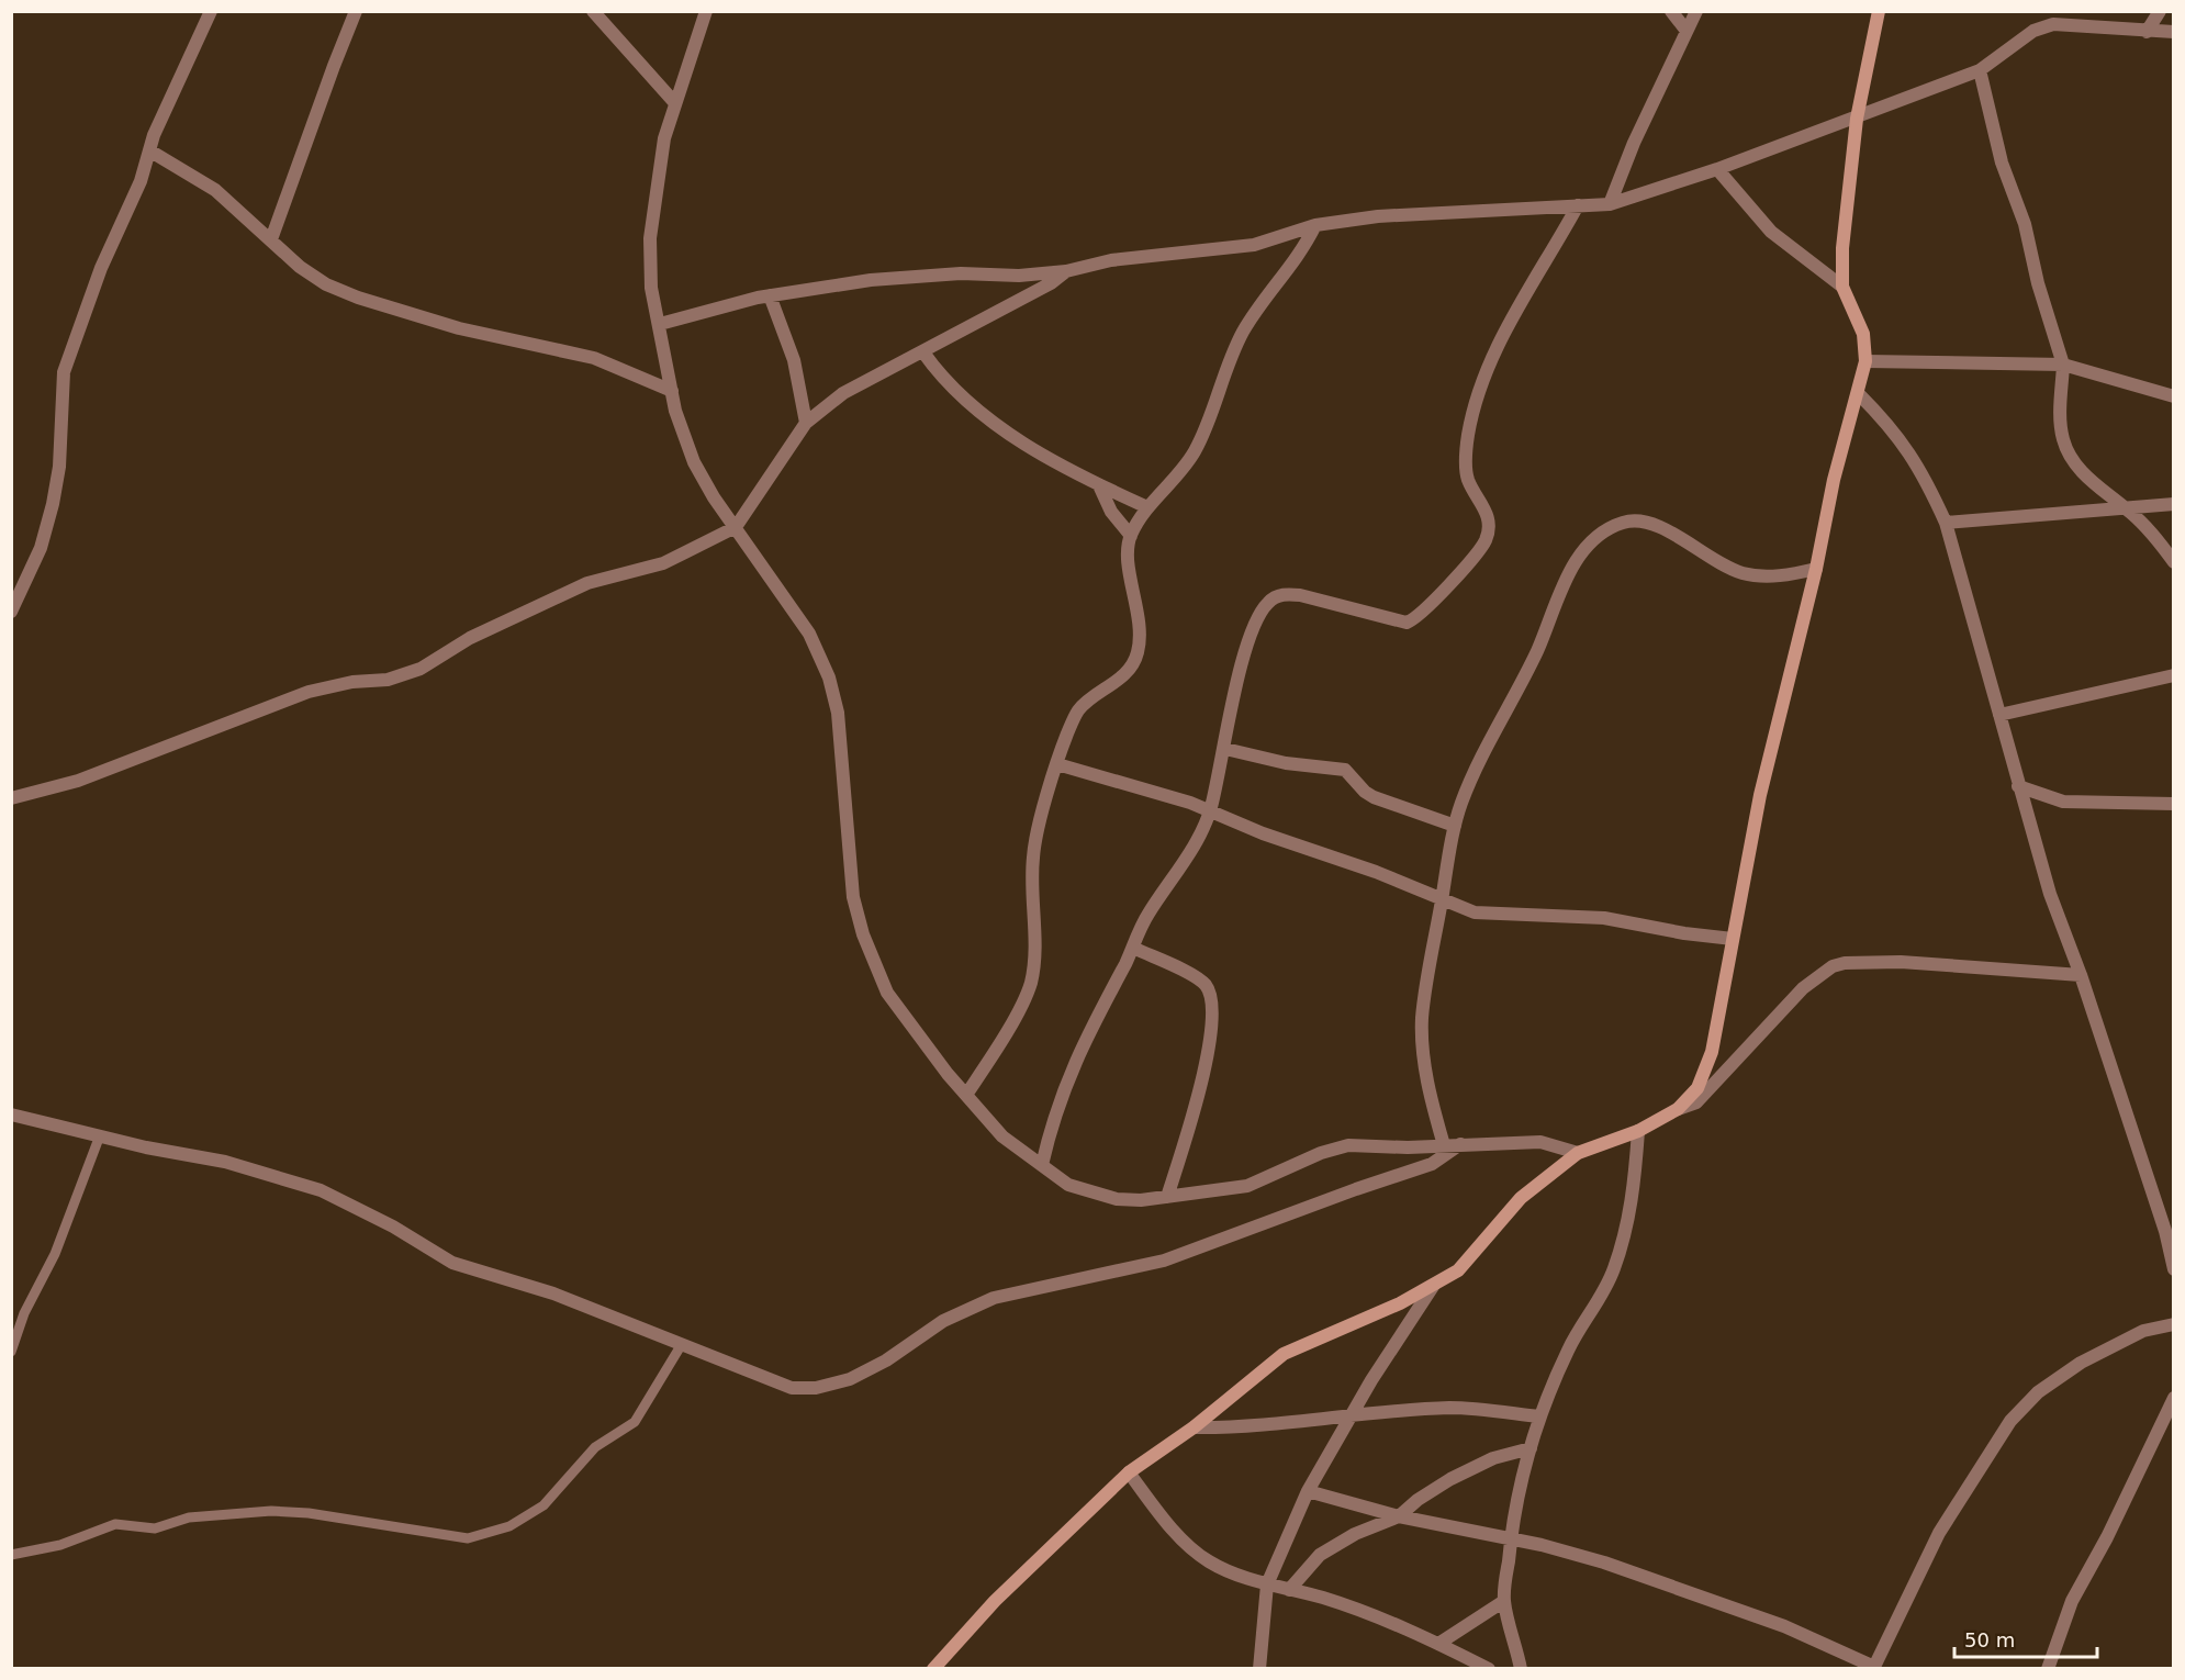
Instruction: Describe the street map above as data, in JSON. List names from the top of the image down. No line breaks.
{"scale_bar":"50 m"}
